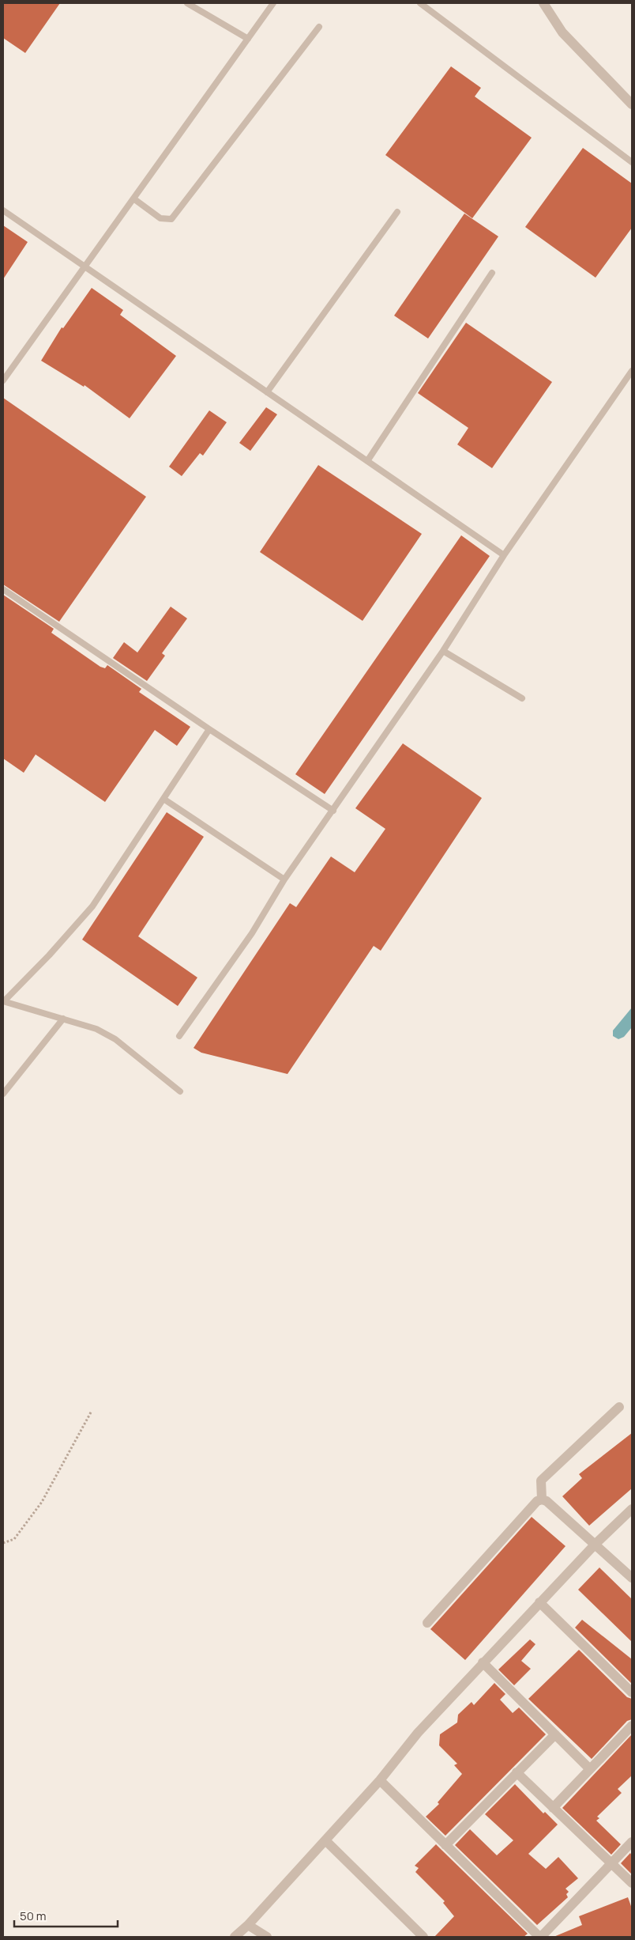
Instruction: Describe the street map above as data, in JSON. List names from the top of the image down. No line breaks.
{"scale_bar":"50 m"}
